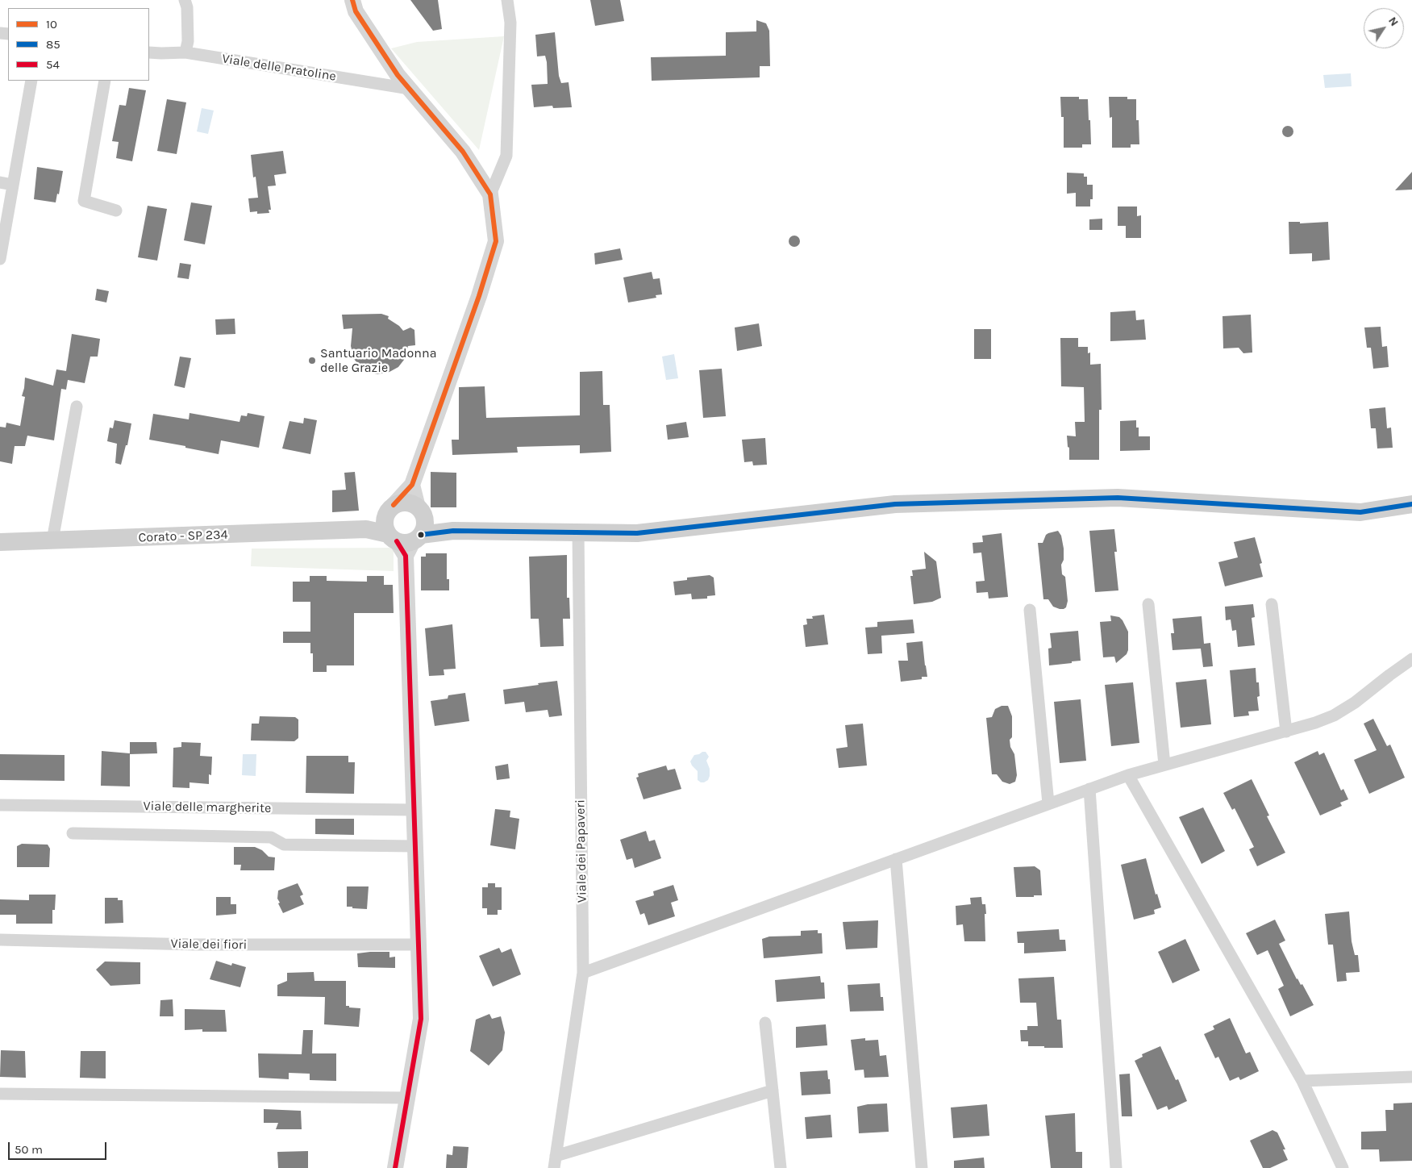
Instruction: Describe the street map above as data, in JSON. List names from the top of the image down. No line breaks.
{"streets":{"main road":["Corato - SP 234"],"street":["Viale delle Pratoline","Viale delle margherite","Viale dei Papaveri","Viale dei fiori"]},"crossings":[["Corato - SP 234","Viale dei Papaveri"]],"places":["Santuario Madonna delle Grazie"],"lines":["transit line 10","transit line 85","transit line 54"],"legend":["10","85","54"],"scale_bar":"50 m","north":"top right"}
